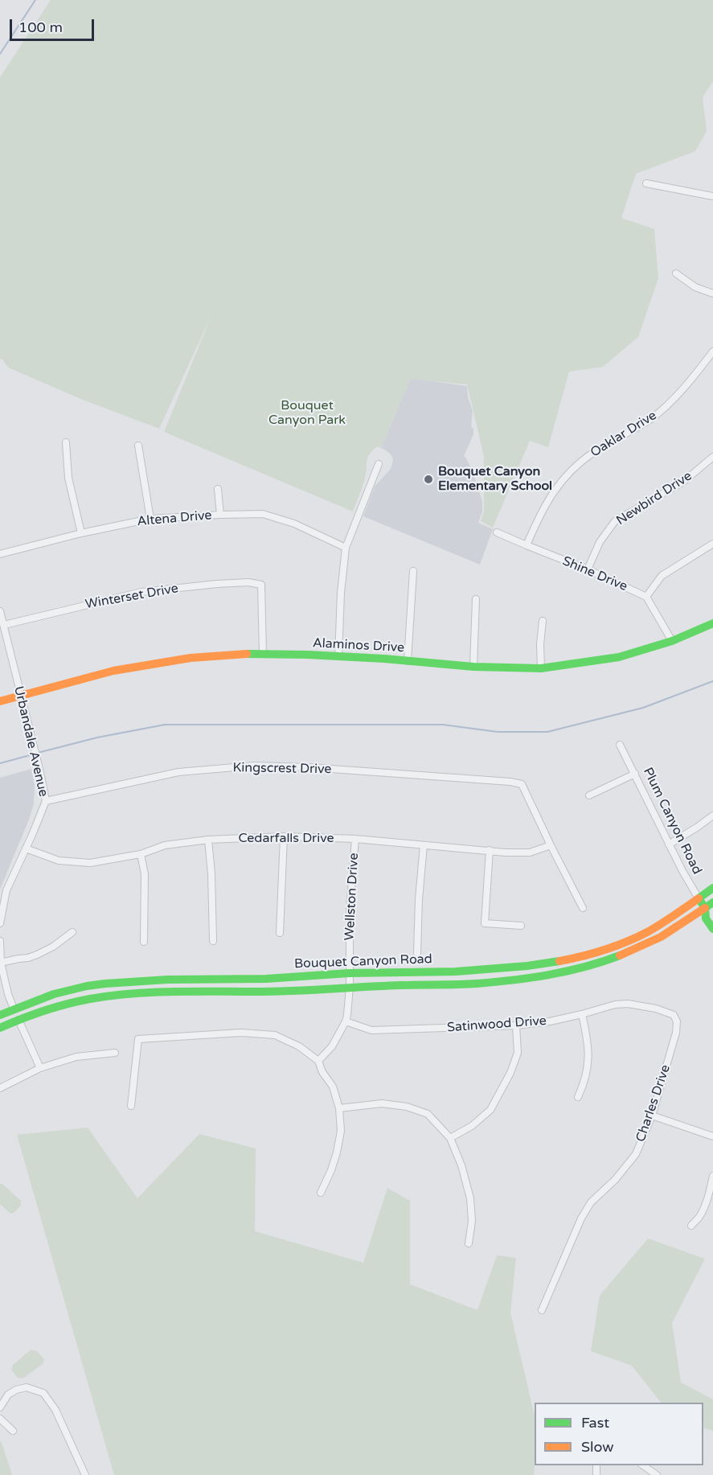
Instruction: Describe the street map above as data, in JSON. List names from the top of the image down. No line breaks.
{"streets":{"main road":["Alaminos Drive","Plum Canyon Road","Bouquet Canyon Road"],"street":["Oaklar Drive","Newbird Drive","Altena Drive","Shine Drive","Winterset Drive","Urbandale Avenue","Kingscrest Drive","Cedarfalls Drive","Wellston Drive","Satinwood Drive","Charles Drive"]},"crossings":[["Oaklar Drive","Shine Drive"],["Newbird Drive","Shine Drive"],["Winterset Drive","Alaminos Drive"],["Winterset Drive","Urbandale Avenue"],["Alaminos Drive","Urbandale Avenue"],["Urbandale Avenue","Kingscrest Drive"],["Urbandale Avenue","Cedarfalls Drive"],["Kingscrest Drive","Cedarfalls Drive"],["Plum Canyon Road","Bouquet Canyon Road"],["Cedarfalls Drive","Wellston Drive"],["Wellston Drive","Bouquet Canyon Road"],["Wellston Drive","Satinwood Drive"],["Satinwood Drive","Charles Drive"]],"parks":["Bouquet Canyon Park"],"places":["Bouquet Canyon Elementary School"],"legend":["Fast","Slow"],"scale_bar":"100 m"}
